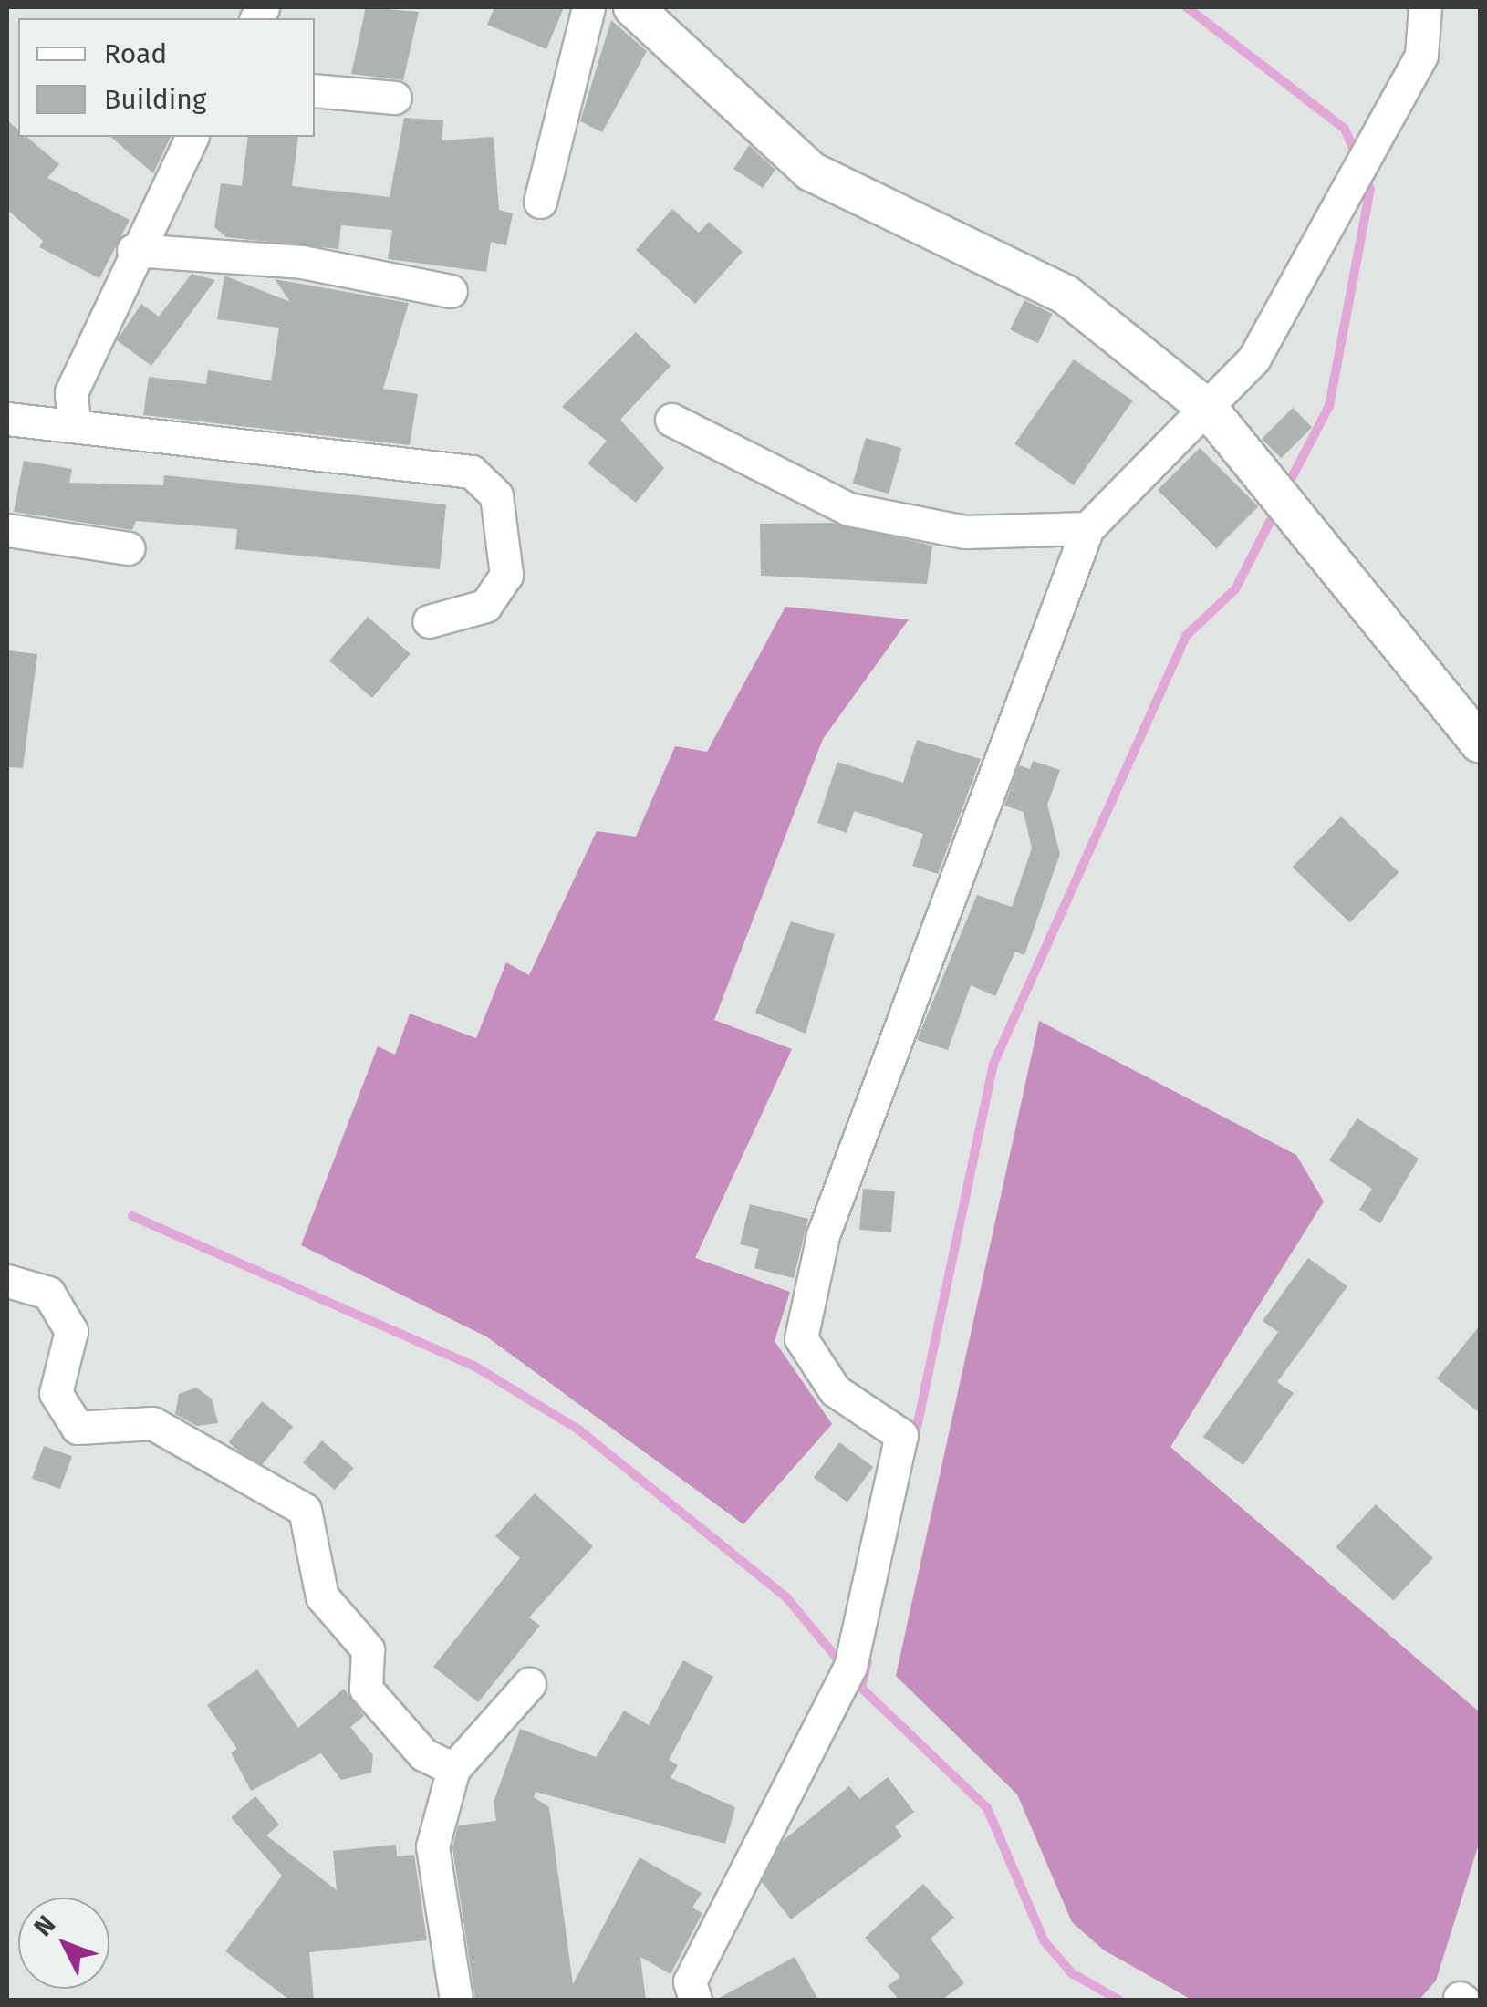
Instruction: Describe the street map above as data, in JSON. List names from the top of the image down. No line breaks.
{"legend":["Road","Building"],"north":"top left"}
